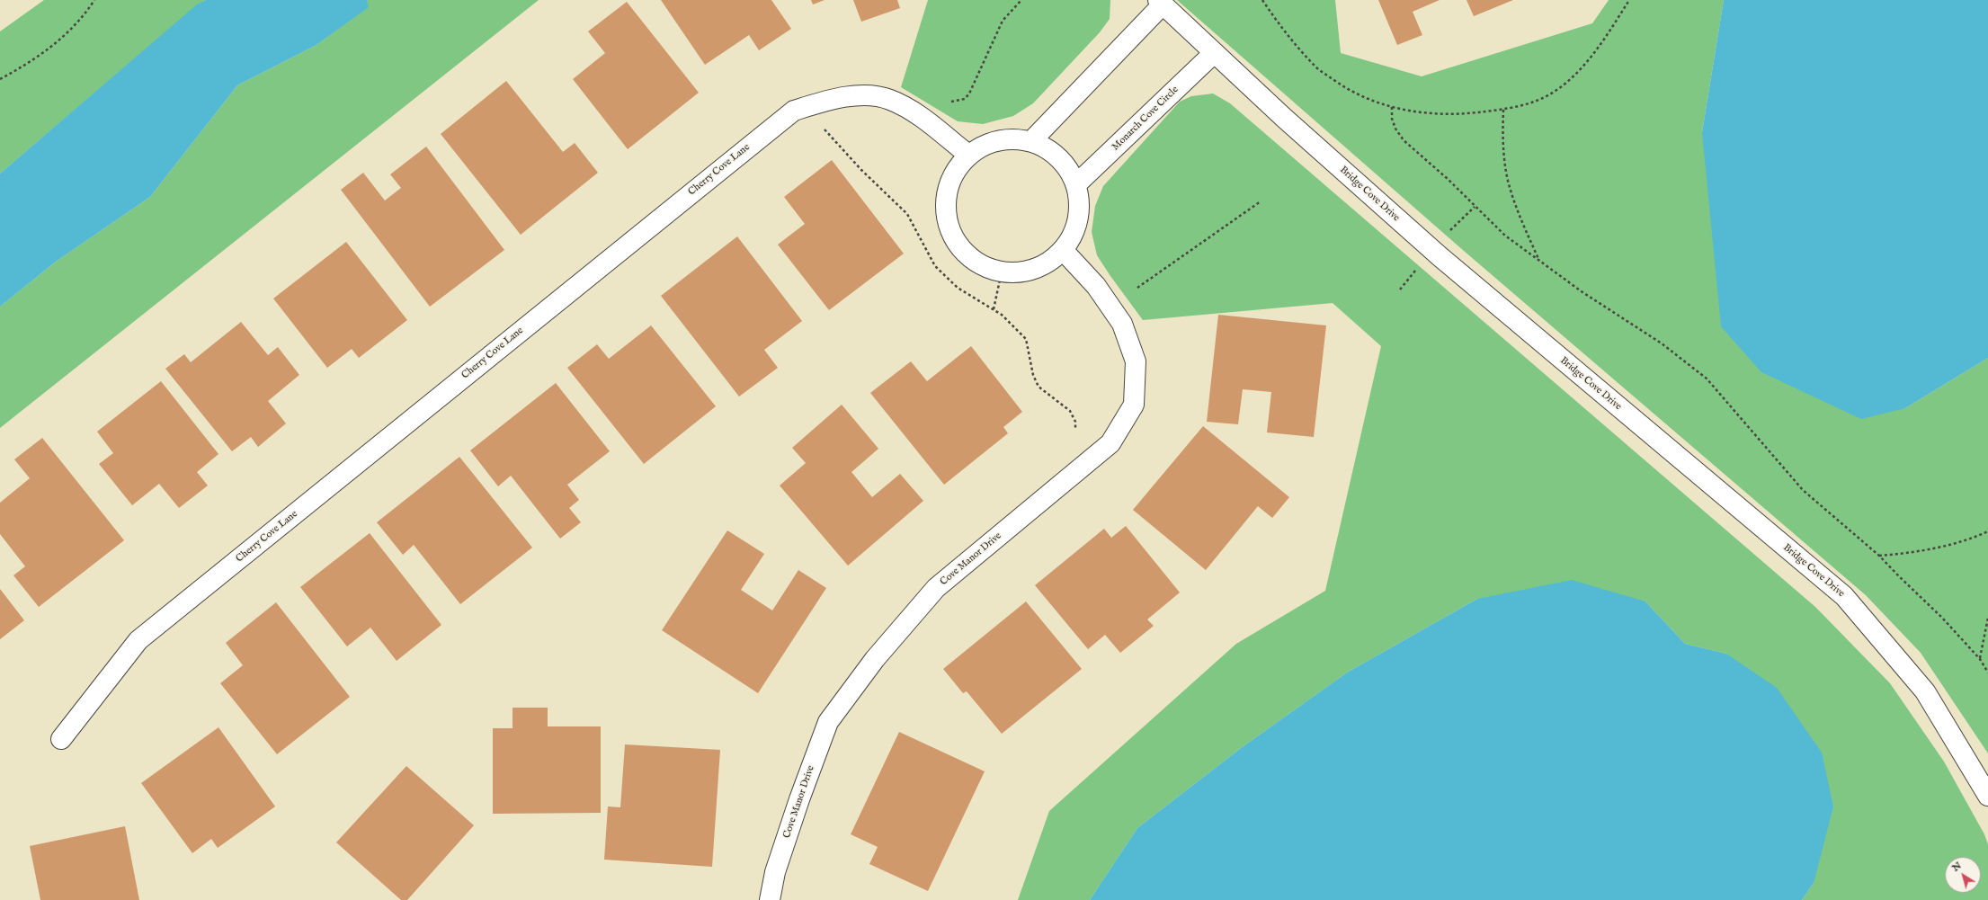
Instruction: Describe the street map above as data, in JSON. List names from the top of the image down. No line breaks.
{"streets":{"street":["Monarch Cove Circle","Cherry Cove Lane","Bridge Cove Drive","Cove Manor Drive"]},"crossings":[["Monarch Cove Circle","Bridge Cove Drive"]],"north":"top left"}
